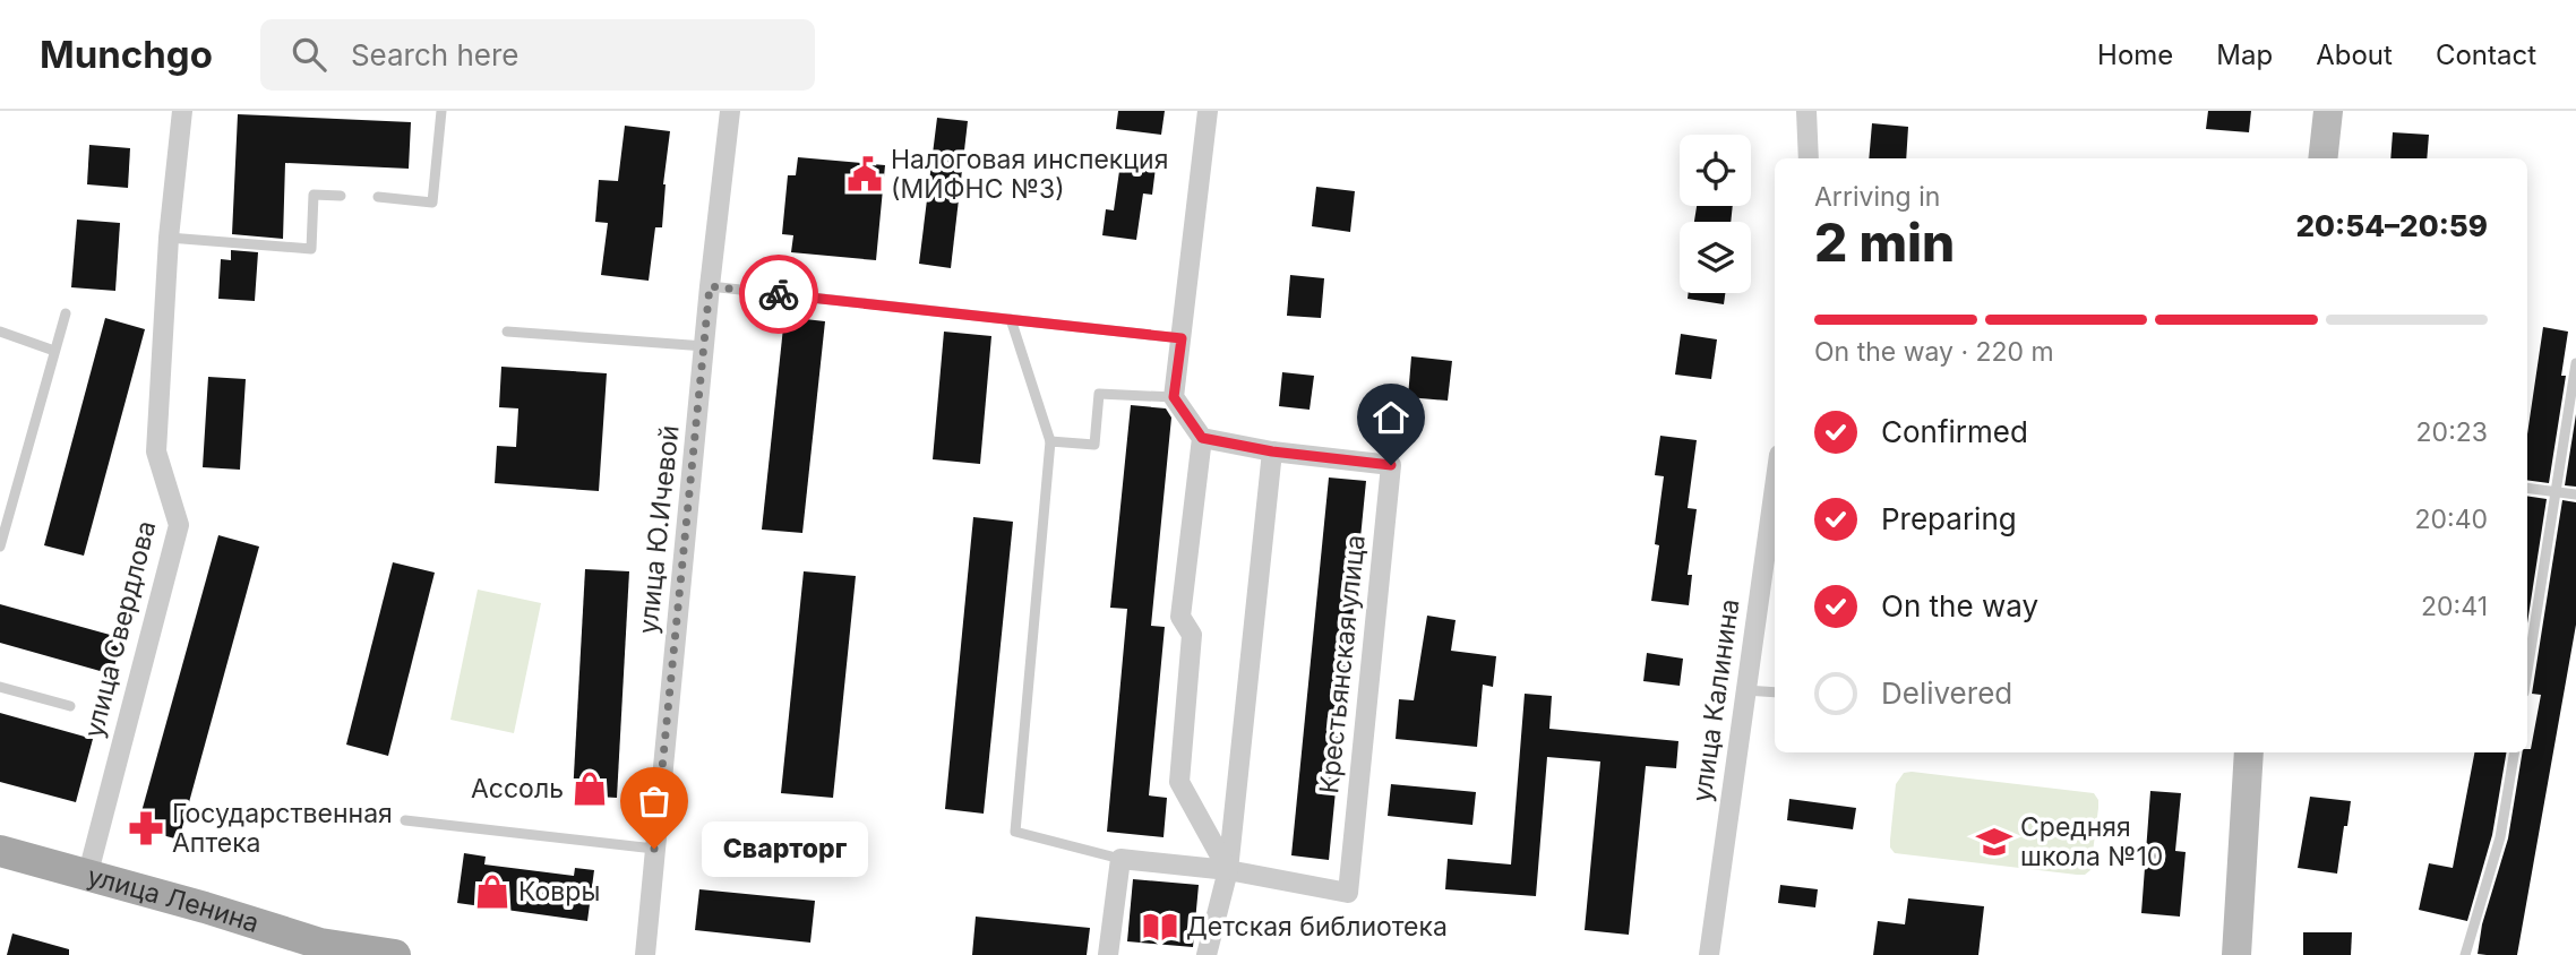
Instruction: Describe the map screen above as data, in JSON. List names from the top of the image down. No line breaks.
{"streets":{"main road":["улица Ленина"],"street":["улица Ю.Ичевой","улица Свердлова","Крестьянская улица","улица Калинина"]},"crossings":[["улица Свердлова","улица Ленина"]],"places":{"public building":["Налоговая инспекция (МИФНС №3)"],"shop":["Ассоль","Ковры"],"pharmacy":["Государственная Аптека"],"school or university":["Средняя школа №10"],"other":["Сварторг"],"library":["Детская библиотека"]},"page":{"header":"Munchgo","search":"Search here","nav":["Home","Map","About","Contact"],"heading":["2 min","Arriving in","20:54–20:59"],"bar":"On the way · 220 m","list":[["Confirmed","20:23"],["Preparing","20:40"],["On the way","20:41"],"Delivered"],"bubble":"Сварторг"}}
